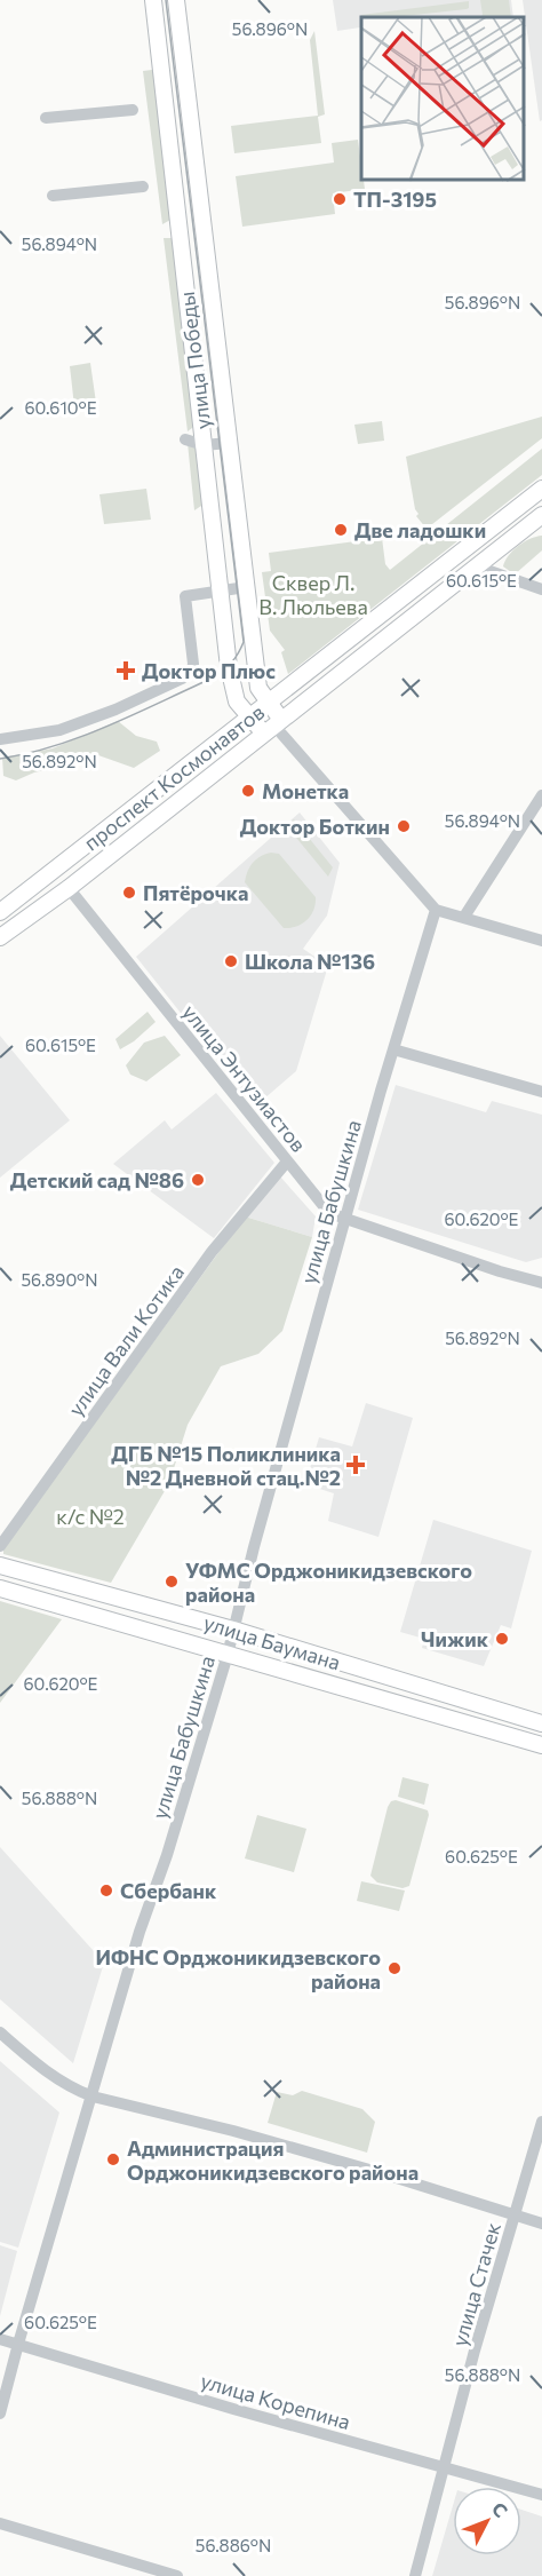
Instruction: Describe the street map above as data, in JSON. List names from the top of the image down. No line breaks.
{"streets":{"main road":["улица Победы","проспект Космонавтов","улица Баумана"],"street":["улица Энтузиастов","улица Бабушкина","улица Вали Котика","улица Стачек","улица Корепина"]},"crossings":[["улица Победы","проспект Космонавтов"],["проспект Космонавтов","улица Энтузиастов"],["улица Энтузиастов","улица Бабушкина"],["улица Энтузиастов","улица Вали Котика"],["улица Бабушкина","улица Баумана"],["улица Бабушкина","улица Корепина"],["улица Стачек","улица Корепина"]],"parks":["Сквер Л. В. Люльева","к/с №2"],"places":{"other":["ТП-3195","Две ладошки","Монетка","Доктор Боткин","Пятёрочка","Школа №136","Детский сад №86","УФМС Орджоникидзевского района","Чижик","Сбербанк","ИФНС Орджоникидзевского района","Администрация Орджоникидзевского района"],"health":["Доктор Плюс","ДГБ №15 Поликлиника №2 Дневной стац.№2"]},"north":"top right","coordinates":["56.896°N","56.894°N","60.610°E","60.615°E","56.892°N","60.620°E","56.890°N","56.888°N","60.625°E","56.886°N"]}
